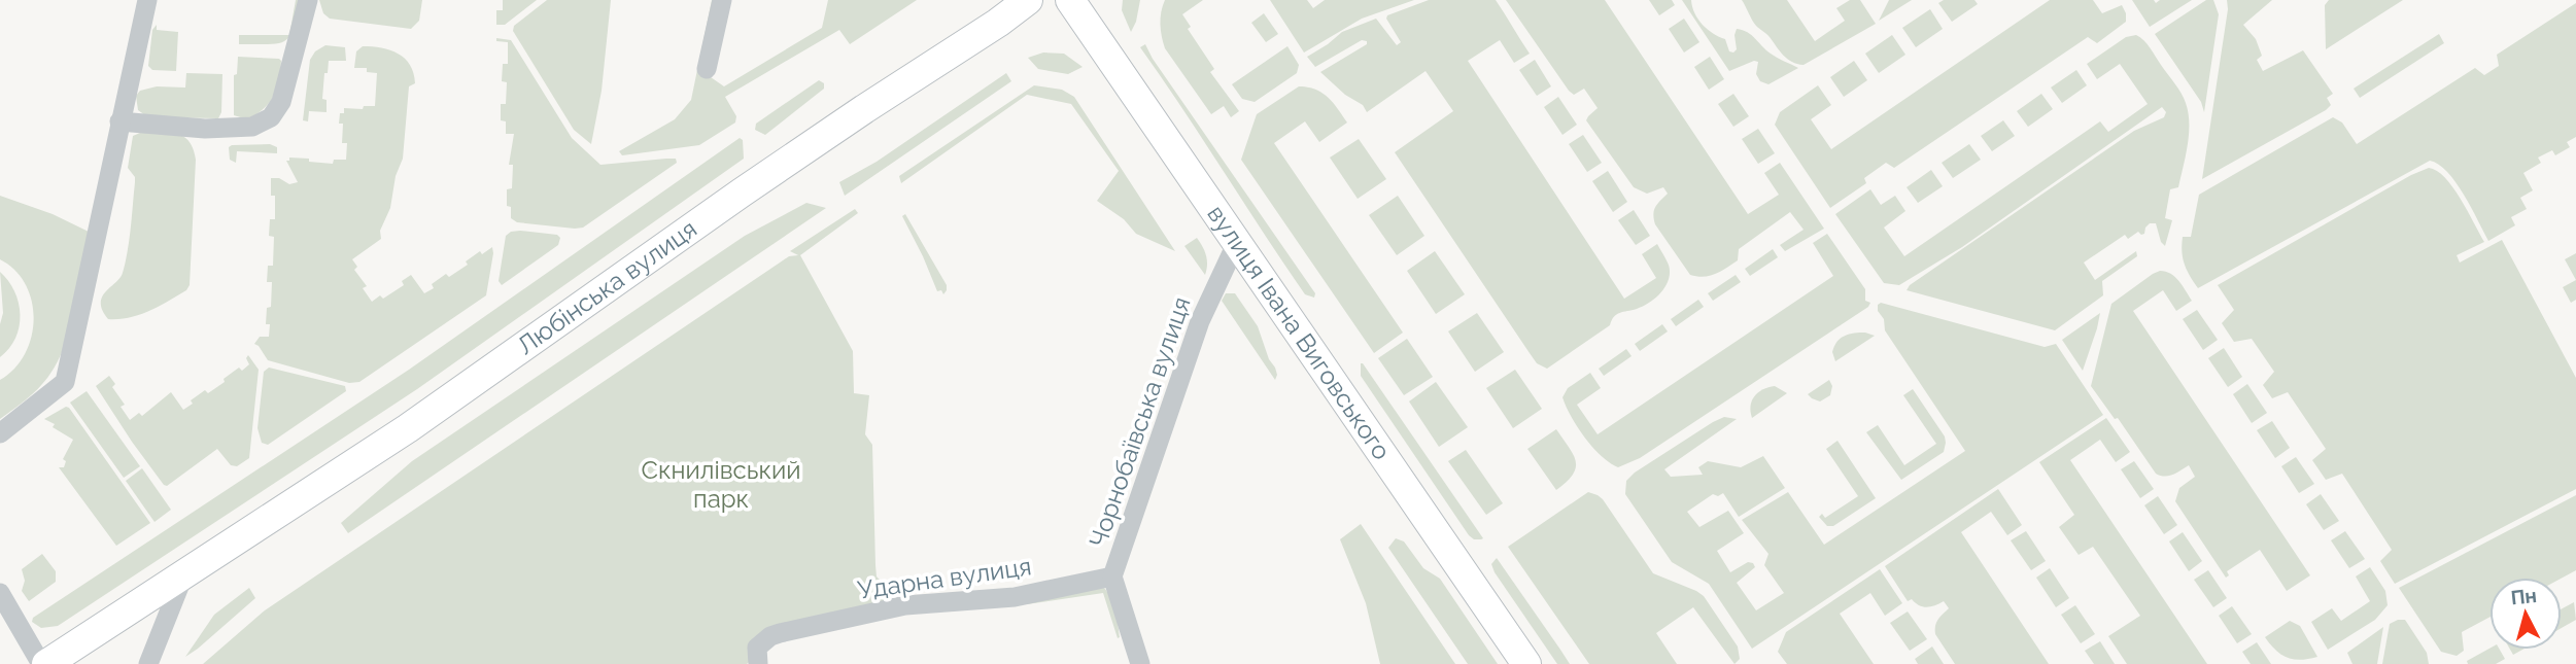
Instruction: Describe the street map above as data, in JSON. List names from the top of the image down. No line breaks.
{"streets":{"main road":["Любінська вулиця","вулиця Івана Виговського"],"street":["Чорнобаївська вулиця","Ударна вулиця"]},"crossings":[["вулиця Івана Виговського","Чорнобаївська вулиця"],["Чорнобаївська вулиця","Ударна вулиця"]],"parks":["Скнилівський парк"],"north":"top"}
